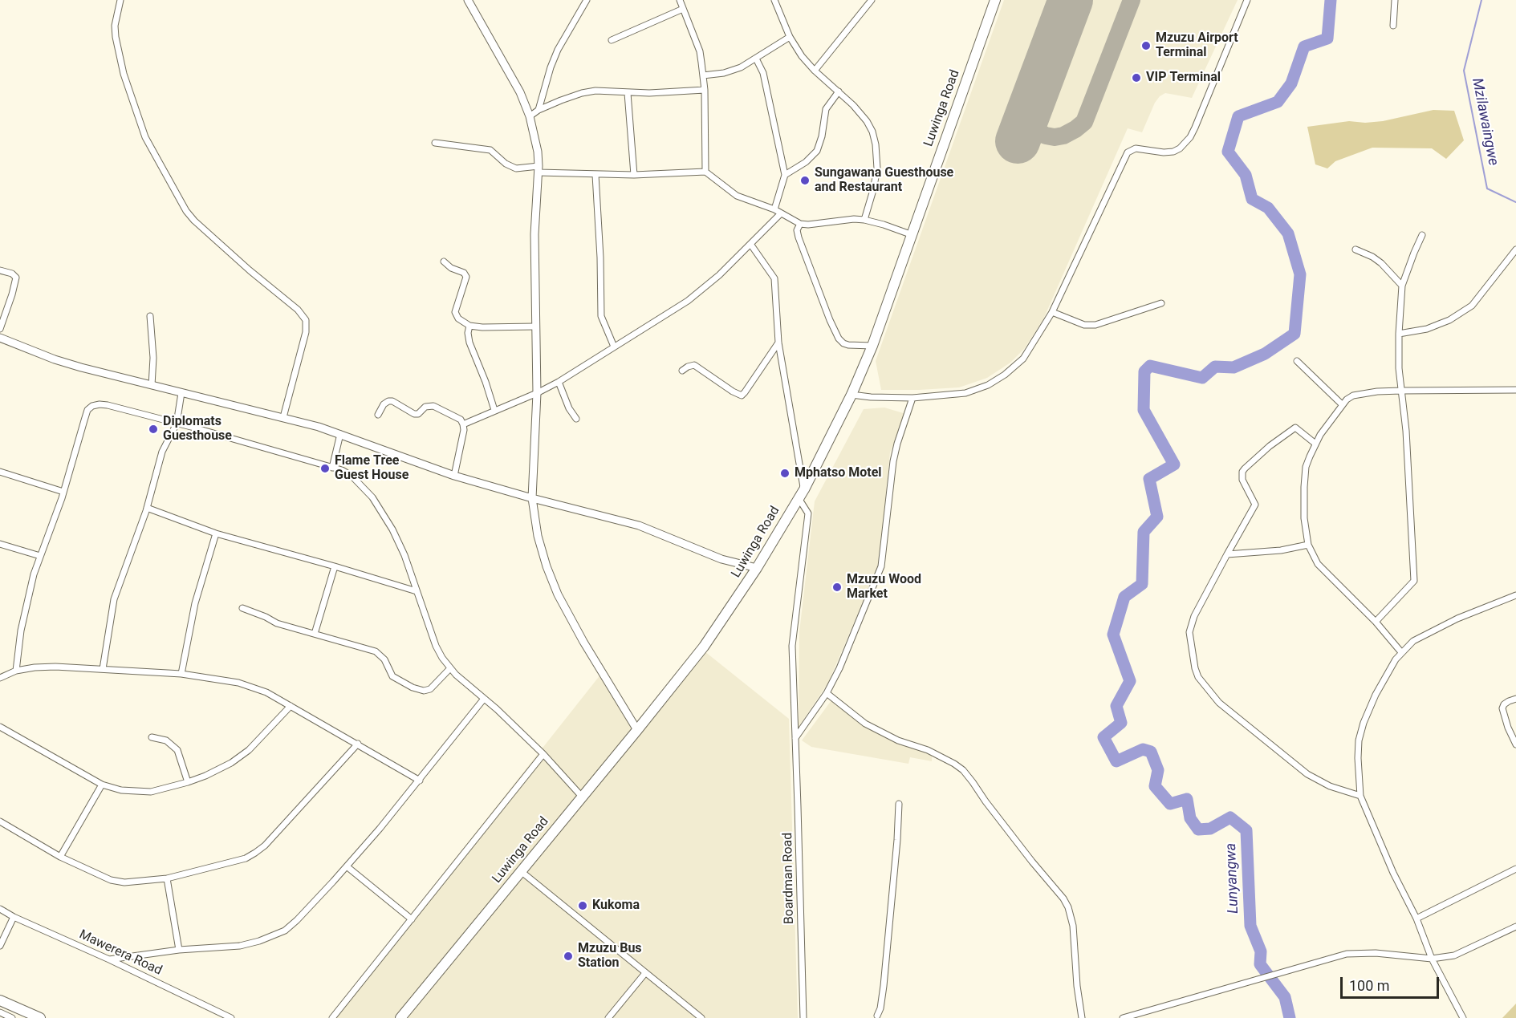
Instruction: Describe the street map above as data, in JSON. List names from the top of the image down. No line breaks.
{"streets":{"highway":["Luwinga Road"],"street":["Boardman Road","Mawerera Road"]},"crossings":[["Luwinga Road","Boardman Road"]],"water":["Mzilawaingwe","Lunyangwa"],"places":["Mzuzu Airport Terminal","VIP Terminal","Sungawana Guesthouse and Restaurant","Diplomats Guesthouse","Flame Tree Guest House","Mphatso Motel","Mzuzu Wood Market","Kukoma","Mzuzu Bus Station"],"scale_bar":"100 m"}
